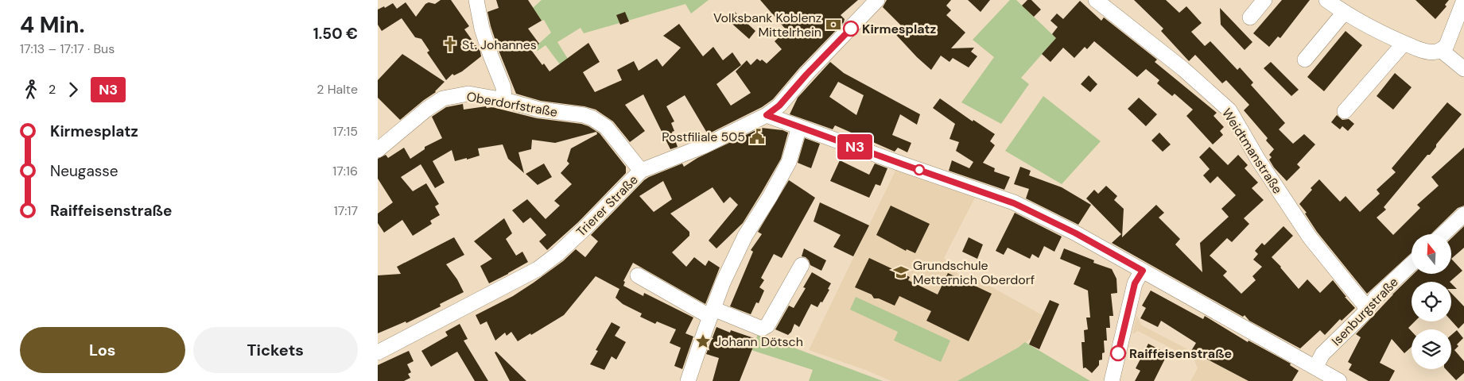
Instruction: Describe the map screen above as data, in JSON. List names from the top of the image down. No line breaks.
{"streets":{"street":["Oberdorfstraße","Weidtmanstraße","Trierer Straße","Isenburgstraße"]},"crossings":[["Oberdorfstraße","Trierer Straße"],["Weidtmanstraße","Isenburgstraße"]],"places":{"bank":["Volksbank Koblenz Mittelrhein"],"other":["Kirmesplatz","Raiffeisenstraße"],"church":["St. Johannes"],"public building":["Postfiliale 505"],"school or university":["Grundschule Metternich Oberdorf"],"place":["Johann Dötsch"]},"lines":["bus line N3"],"north":"top","page":{"heading":["4 Min.","17:13 – 17:17 · Bus","1.50 €"],"on_map":"N3","legs":["2","N3","2 Halte"],"list":[{"name":"Kirmesplatz","value":"17:15"},{"name":"Neugasse","value":"17:16"},{"name":"Raiffeisenstraße","value":"17:17"}],"buttons":["Los","Tickets"]}}
